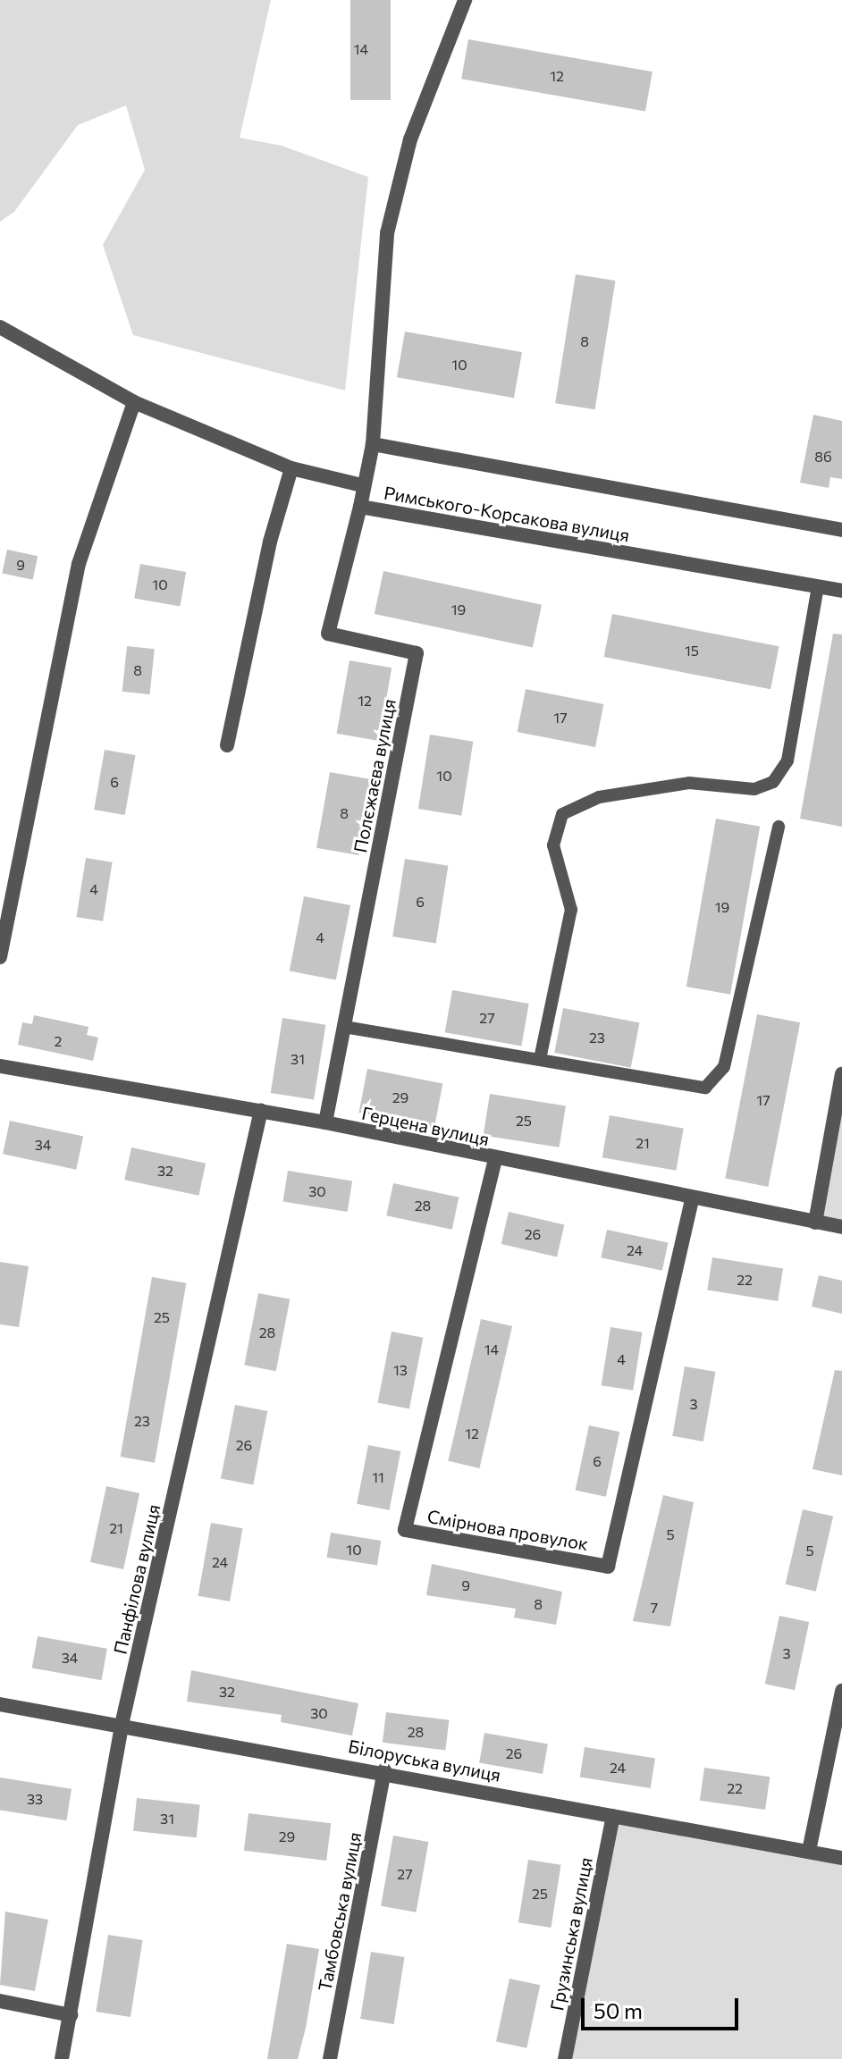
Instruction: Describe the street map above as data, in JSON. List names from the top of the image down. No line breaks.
{"streets":{"street":["Римського-Корсакова вулиця","Полєжаєва вулиця","Герцена вулиця","Смірнова провулок","Панфілова вулиця","Білоруська вулиця","Тамбовська вулиця","Грузинська вулиця"]},"crossings":[["Римського-Корсакова вулиця","Полєжаєва вулиця"],["Полєжаєва вулиця","Герцена вулиця"],["Герцена вулиця","Смірнова провулок"],["Герцена вулиця","Панфілова вулиця"],["Панфілова вулиця","Білоруська вулиця"],["Білоруська вулиця","Тамбовська вулиця"],["Білоруська вулиця","Грузинська вулиця"]],"house_numbers":["14","12","8","10","8б","9","10","19","15","8","12","17","10","6","8","4","6","19","4","27","23","2","31","29","17","25","21","34","32","30","28","26","24","22","25","28","14","4","13","3","23","12","26","6","11","21","5","10","5","24","9","8","7","3","34","32","30","28","26","24","22","33","31","29","27","25"],"scale_bar":"50 m"}
